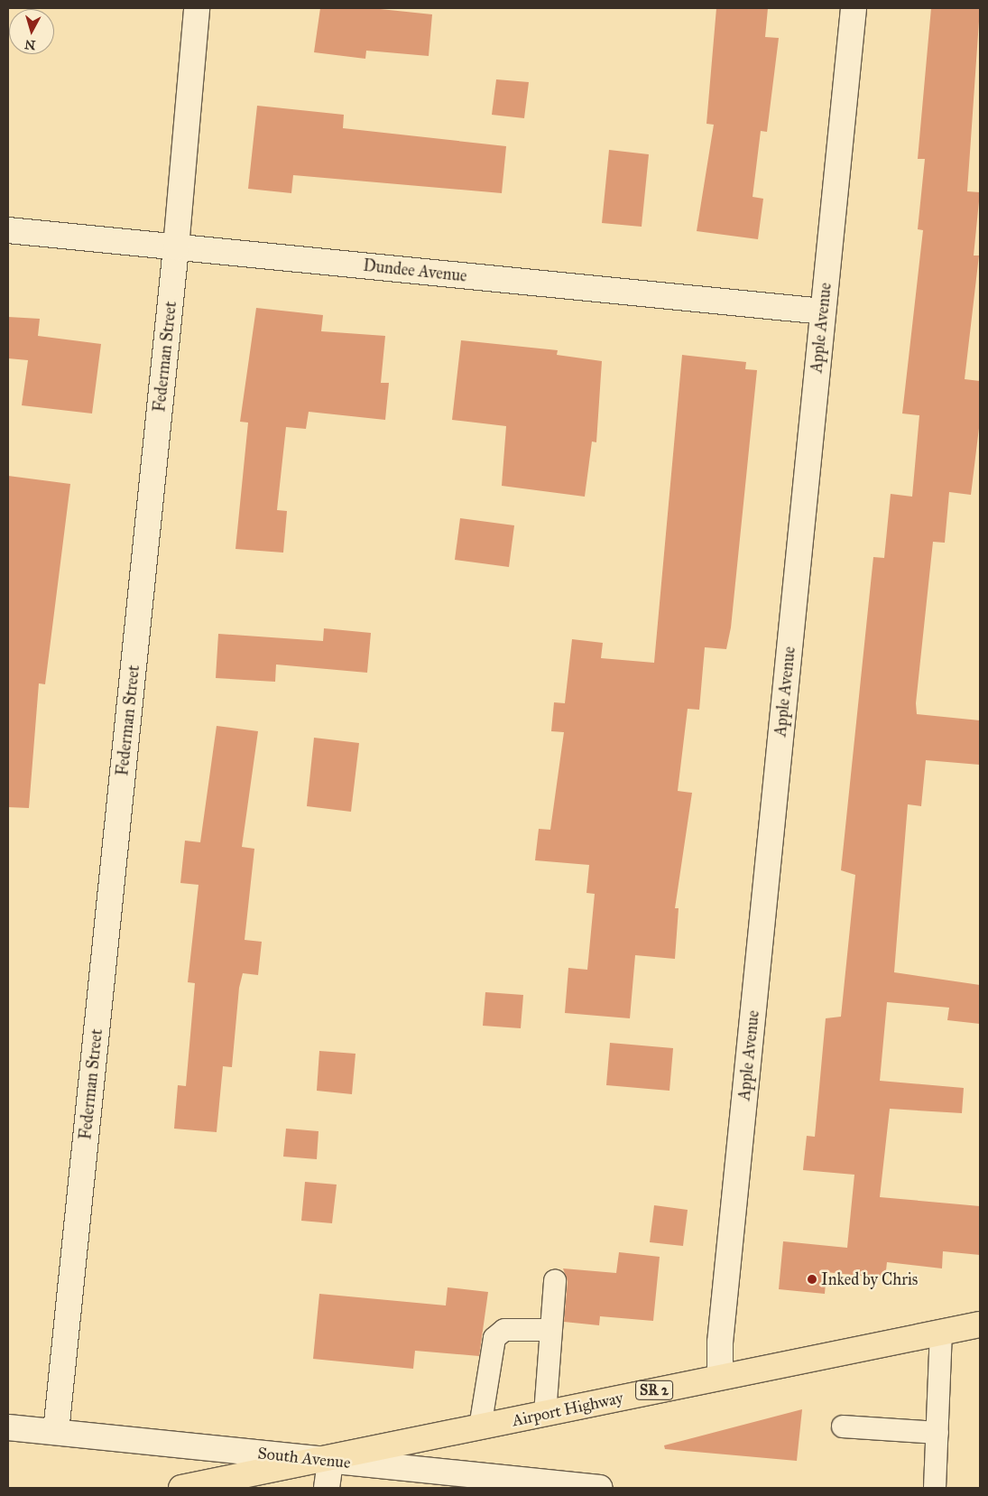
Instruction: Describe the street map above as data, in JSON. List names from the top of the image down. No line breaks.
{"streets":{"main road":["SR 2","Airport Highway"],"street":["Dundee Avenue","Apple Avenue","Federman Street","South Avenue"]},"crossings":[["Dundee Avenue","Apple Avenue"],["Dundee Avenue","Federman Street"],["Apple Avenue","Airport Highway"],["Federman Street","South Avenue"],["Airport Highway","South Avenue"]],"places":["Inked by Chris"],"north":"bottom"}
